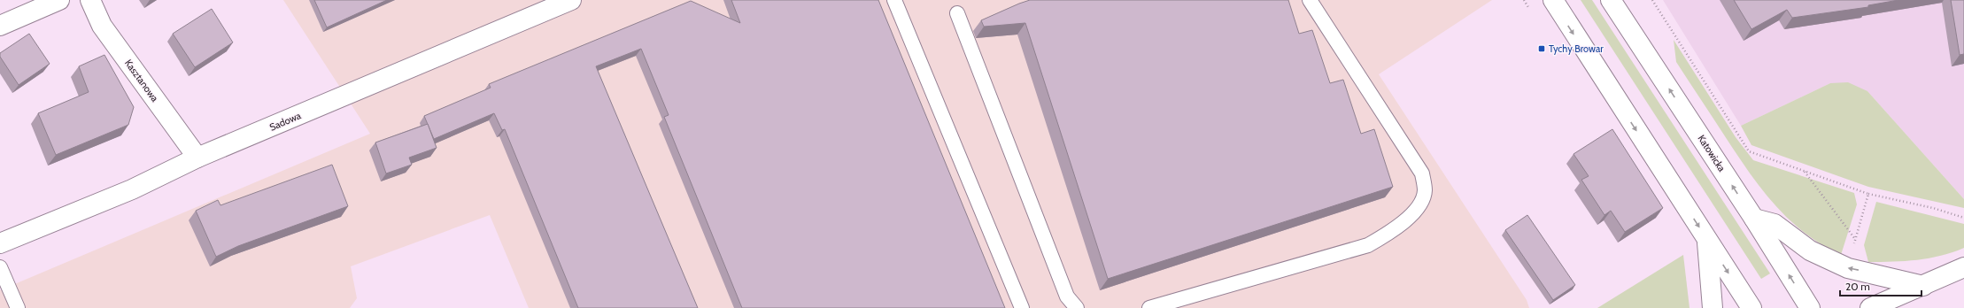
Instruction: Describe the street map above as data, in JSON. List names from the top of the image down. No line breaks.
{"streets":{"main road":["Kasztanowa","Sadowa","Katowicka"]},"crossings":[["Kasztanowa","Sadowa"]],"places":{"transit":["Tychy Browar"]},"scale_bar":"20 m"}
